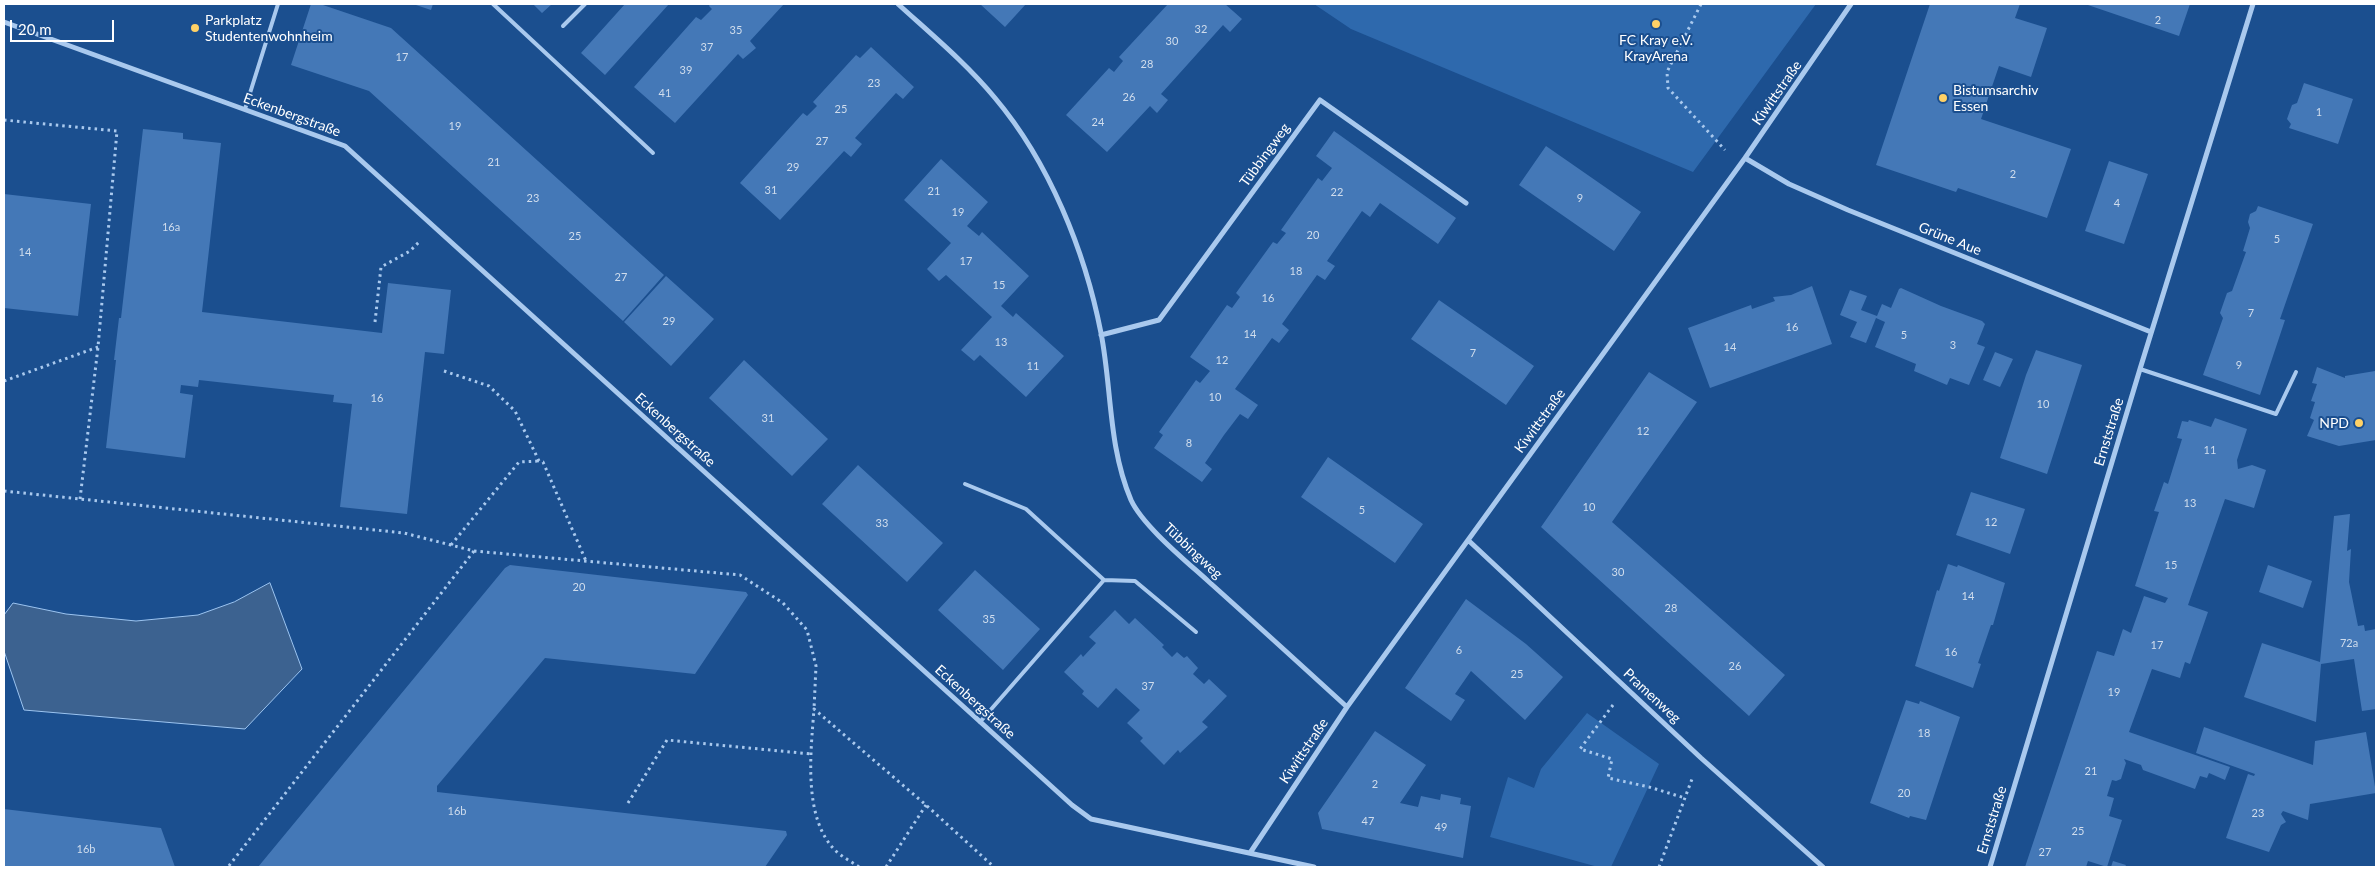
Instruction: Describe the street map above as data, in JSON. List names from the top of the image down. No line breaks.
{"streets":{"street":["Kiwittstraße","Eckenbergstraße","Tübbingweg","Grüne Aue","Ernststraße","Pramenweg"]},"crossings":[["Kiwittstraße","Eckenbergstraße"],["Kiwittstraße","Tübbingweg"],["Kiwittstraße","Grüne Aue"],["Kiwittstraße","Pramenweg"],["Grüne Aue","Ernststraße"]],"places":["FC Kray e.V. KrayArena","Parkplatz Studentenwohnheim","Bistumsarchiv Essen","NPD"],"house_numbers":["2","32","35","30","37","17","28","39","23","41","26","25","1","24","19","27","21","29","2","31","21","22","23","9","4","19","16a","20","25","5","14","17","18","27","15","16","7","29","16","14","5","13","3","14","7","12","9","11","10","16","10","31","12","8","11","13","10","5","12","33","15","30","20","14","28","35","72a","17","6","16","26","25","37","19","18","21","2","20","16b","23","47","49","25","16b","27"],"scale_bar":"20 m"}
